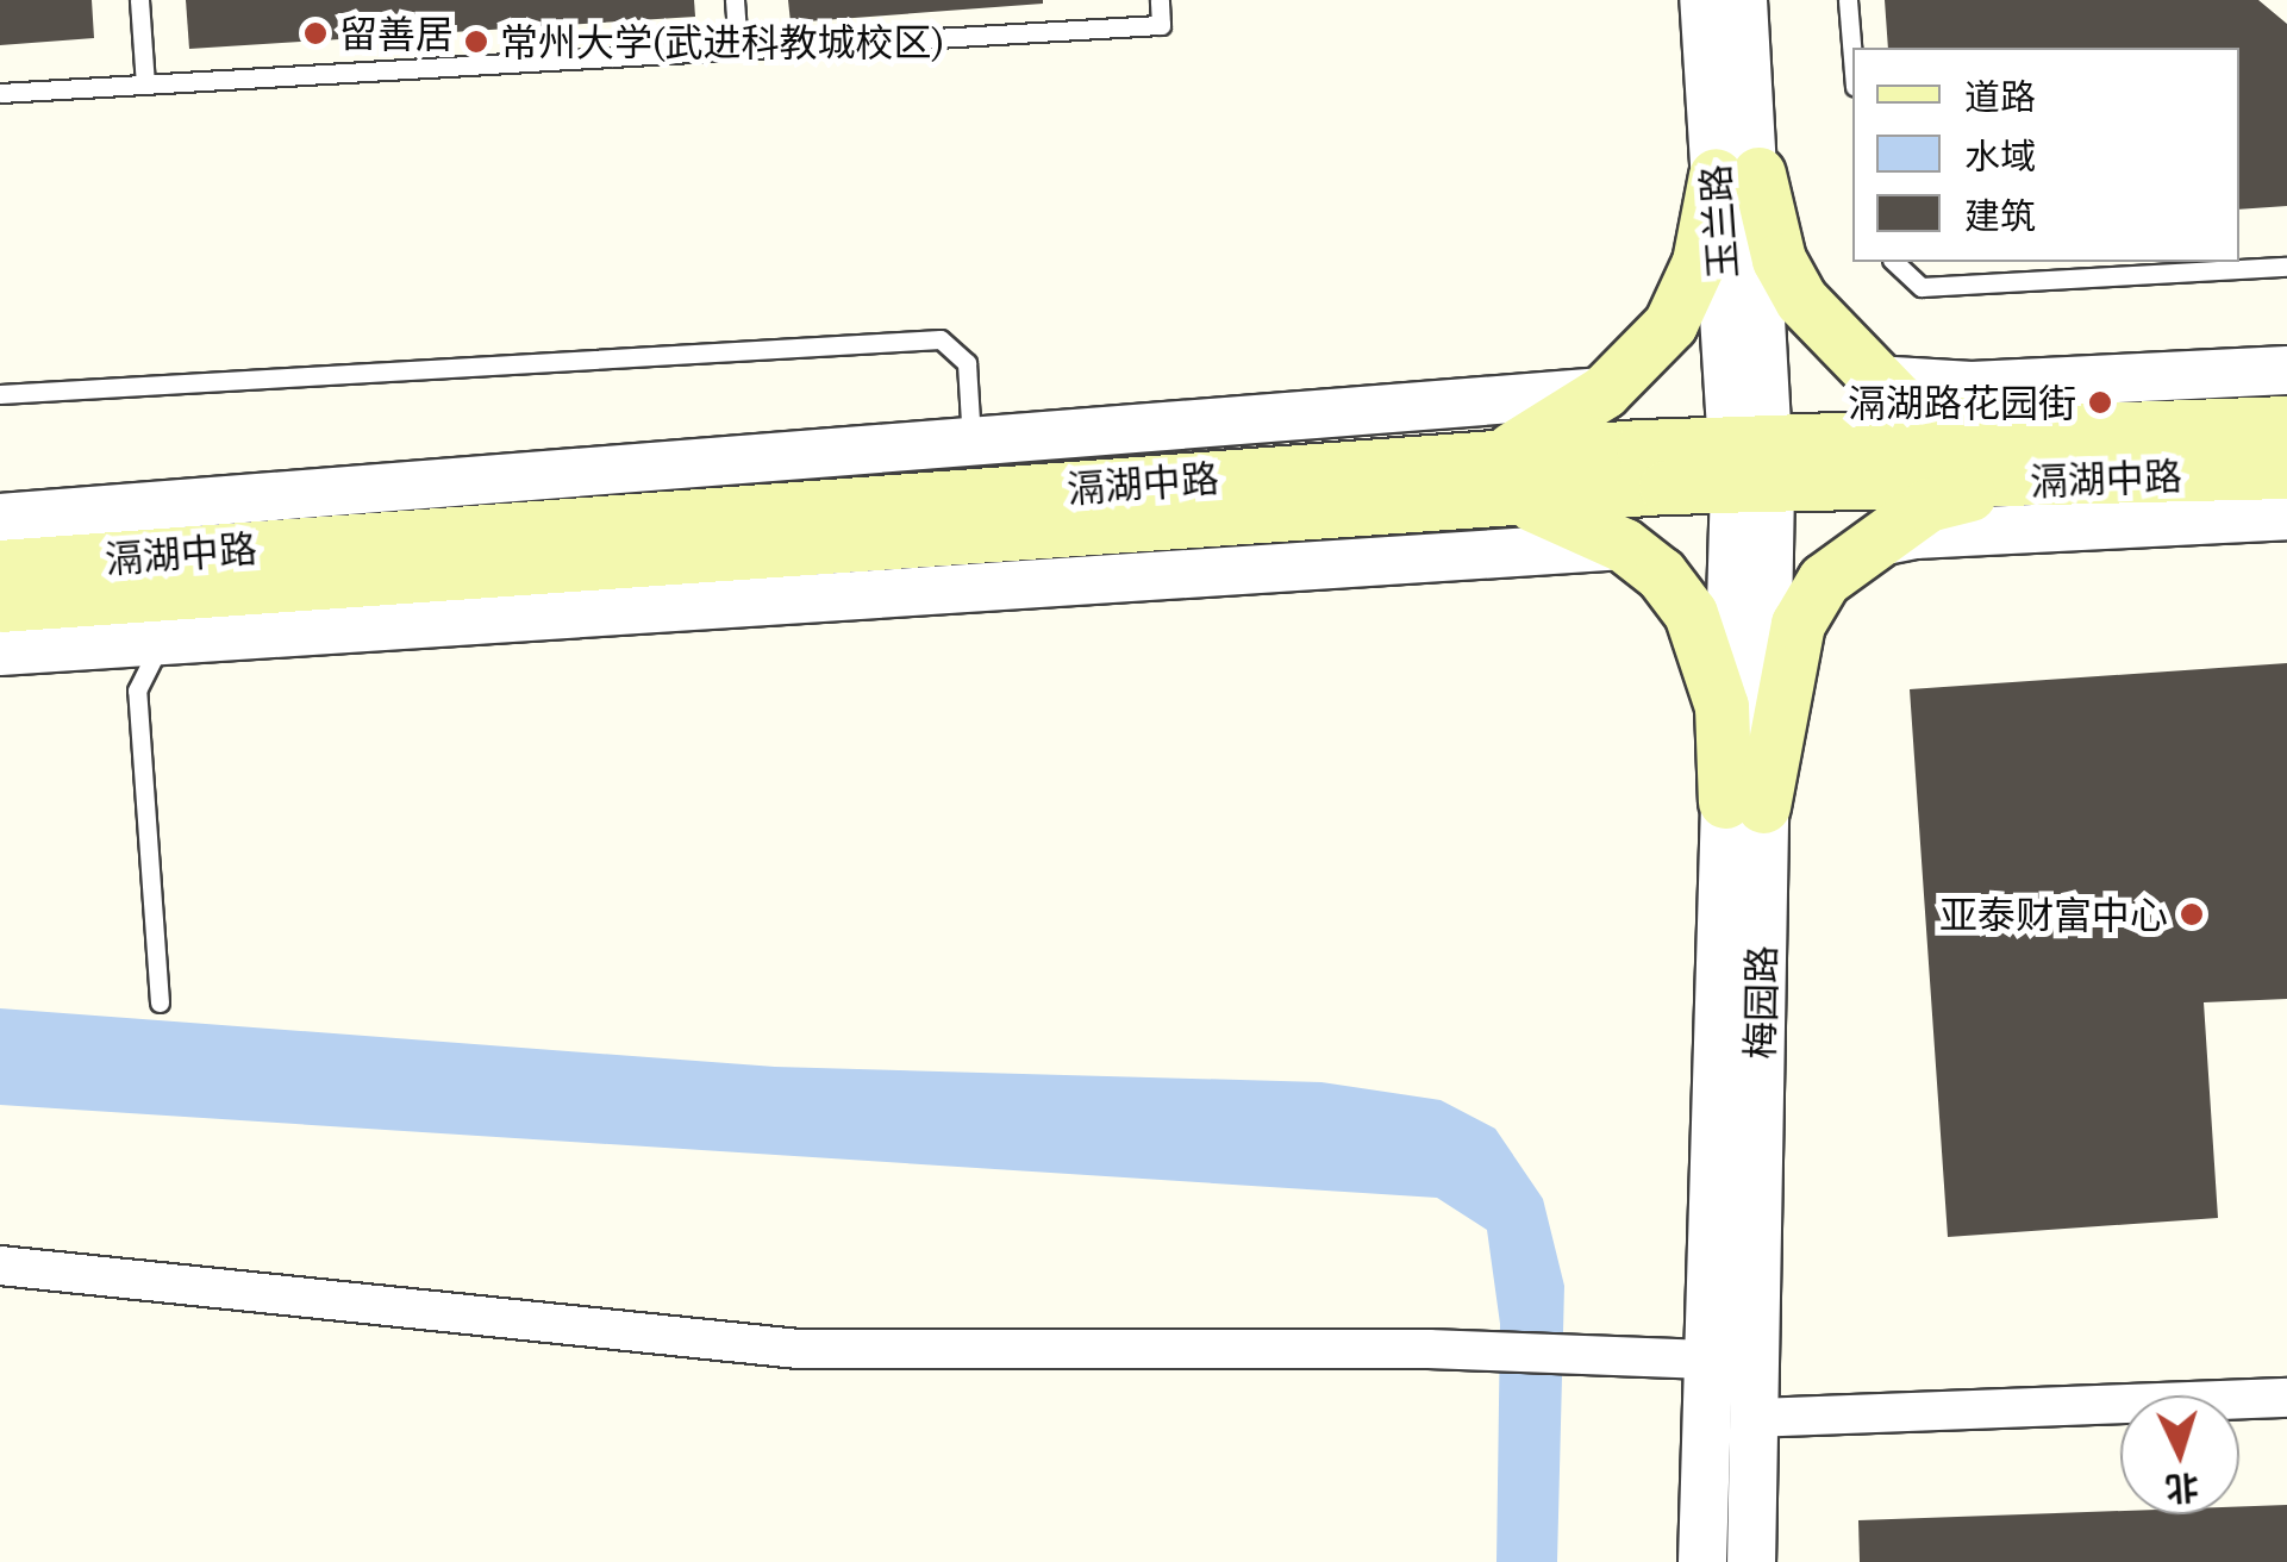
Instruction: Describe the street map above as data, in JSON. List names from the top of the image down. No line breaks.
{"streets":{"main road":["滆湖中路"],"street":["玉兰路","梅园路"]},"crossings":[["玉兰路","滆湖中路"],["玉兰路","梅园路"],["滆湖中路","梅园路"]],"places":["留善居","常州大学(武进科教城校区)","滆湖路花园街","亚泰财富中心"],"legend":["道路","水域","建筑"],"north":"bottom"}
